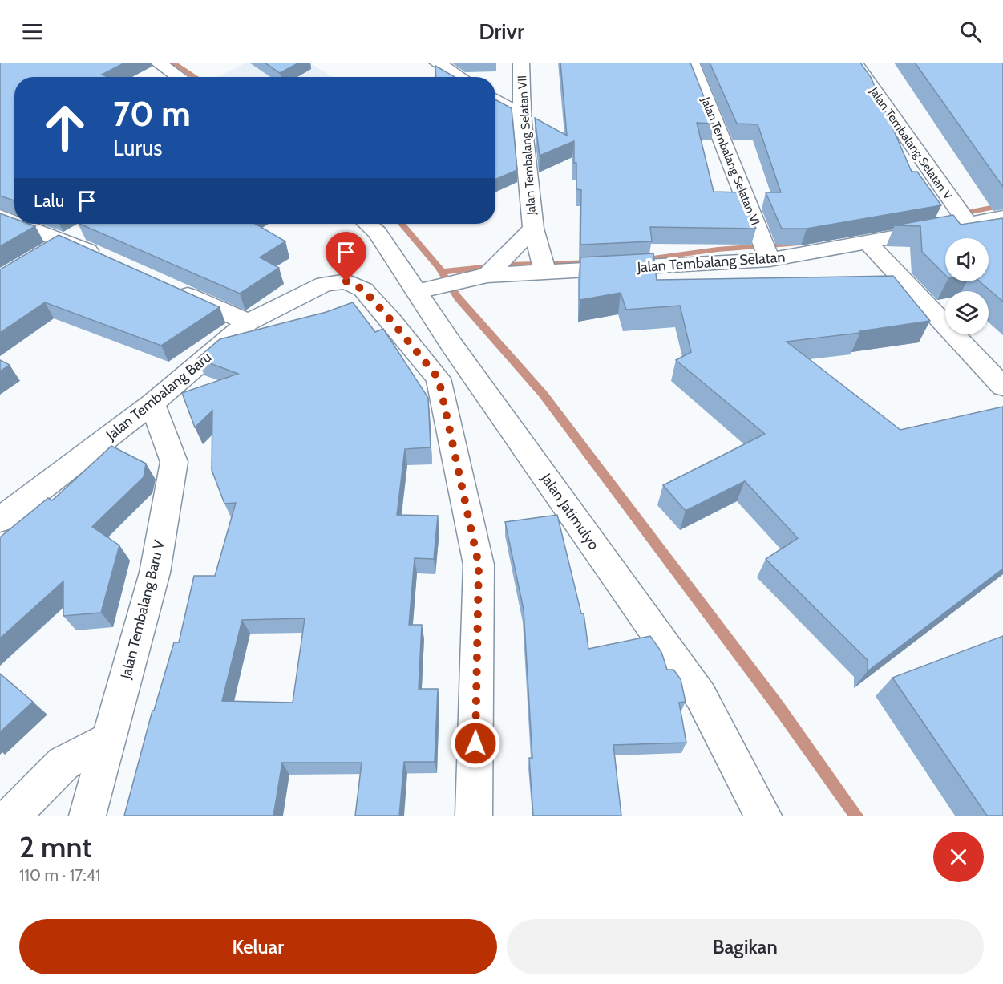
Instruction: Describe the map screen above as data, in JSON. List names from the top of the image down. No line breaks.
{"streets":{"street":["Jalan Tembalang Selatan V","Jalan Tembalang Selatan VII","Jalan Tembalang Selatan VI","Jalan Tembalang Selatan","Jalan Tembalang Baru","Jalan Jatimulyo","Jalan Tembalang Baru V"]},"crossings":[["Jalan Tembalang Selatan V","Jalan Tembalang Selatan"],["Jalan Tembalang Selatan VII","Jalan Tembalang Selatan"],["Jalan Tembalang Selatan VI","Jalan Tembalang Selatan"],["Jalan Tembalang Selatan","Jalan Jatimulyo"],["Jalan Tembalang Baru","Jalan Tembalang Baru V"]],"page":{"header":"Drivr","turn":["70 m","Lurus"],"then":"Lalu","heading":["2 mnt","110 m · 17:41"],"buttons":["Keluar","Bagikan"]}}
